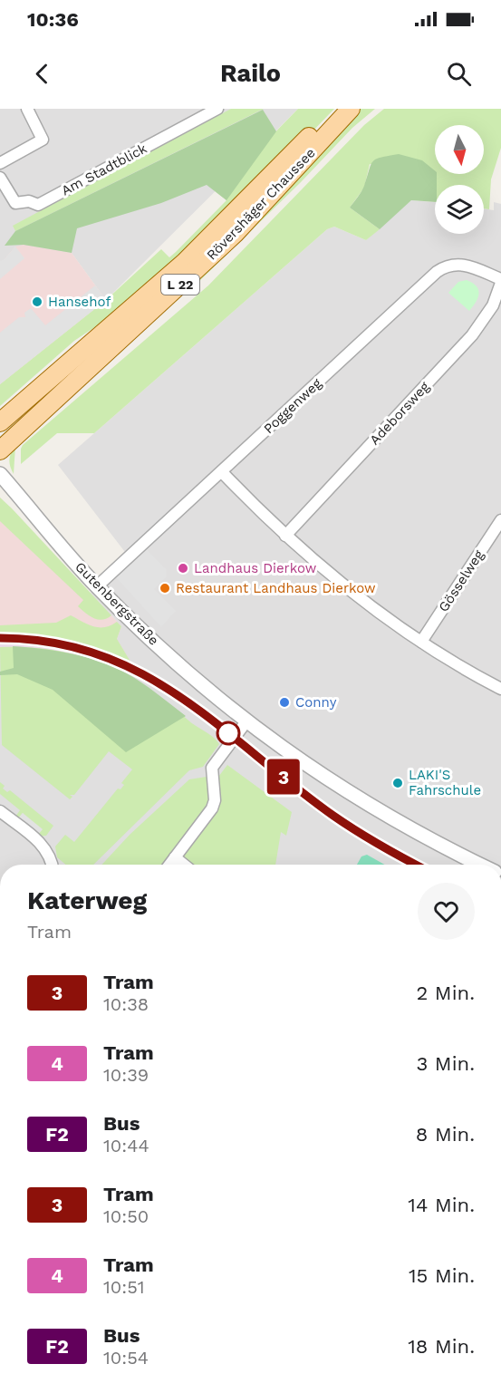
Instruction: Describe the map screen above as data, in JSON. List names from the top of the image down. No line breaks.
{"streets":{"main road":["Rövershäger Chaussee","L 22"],"street":["Am Stadtblick","Poggenweg","Adeborsweg","Gösselweg","Gutenbergstraße"]},"crossings":[["Poggenweg","Adeborsweg"],["Poggenweg","Gutenbergstraße"]],"places":["Hansehof","Landhaus Dierkow","Restaurant Landhaus Dierkow","Conny","LAKI'S Fahrschule"],"lines":["tram line 3"],"north":"bottom","page":{"status":"10:36","header":"Railo","on_map":"3","heading":["Katerweg","Tram"],"list":[{"mark":"3","name":"Tram","note":"10:38","value":"2 Min."},{"mark":"4","name":"Tram","note":"10:39","value":"3 Min."},{"mark":"F2","name":"Bus","note":"10:44","value":"8 Min."},{"mark":"3","name":"Tram","note":"10:50","value":"14 Min."},{"mark":"4","name":"Tram","note":"10:51","value":"15 Min."},{"mark":"F2","name":"Bus","note":"10:54","value":"18 Min."}]}}
